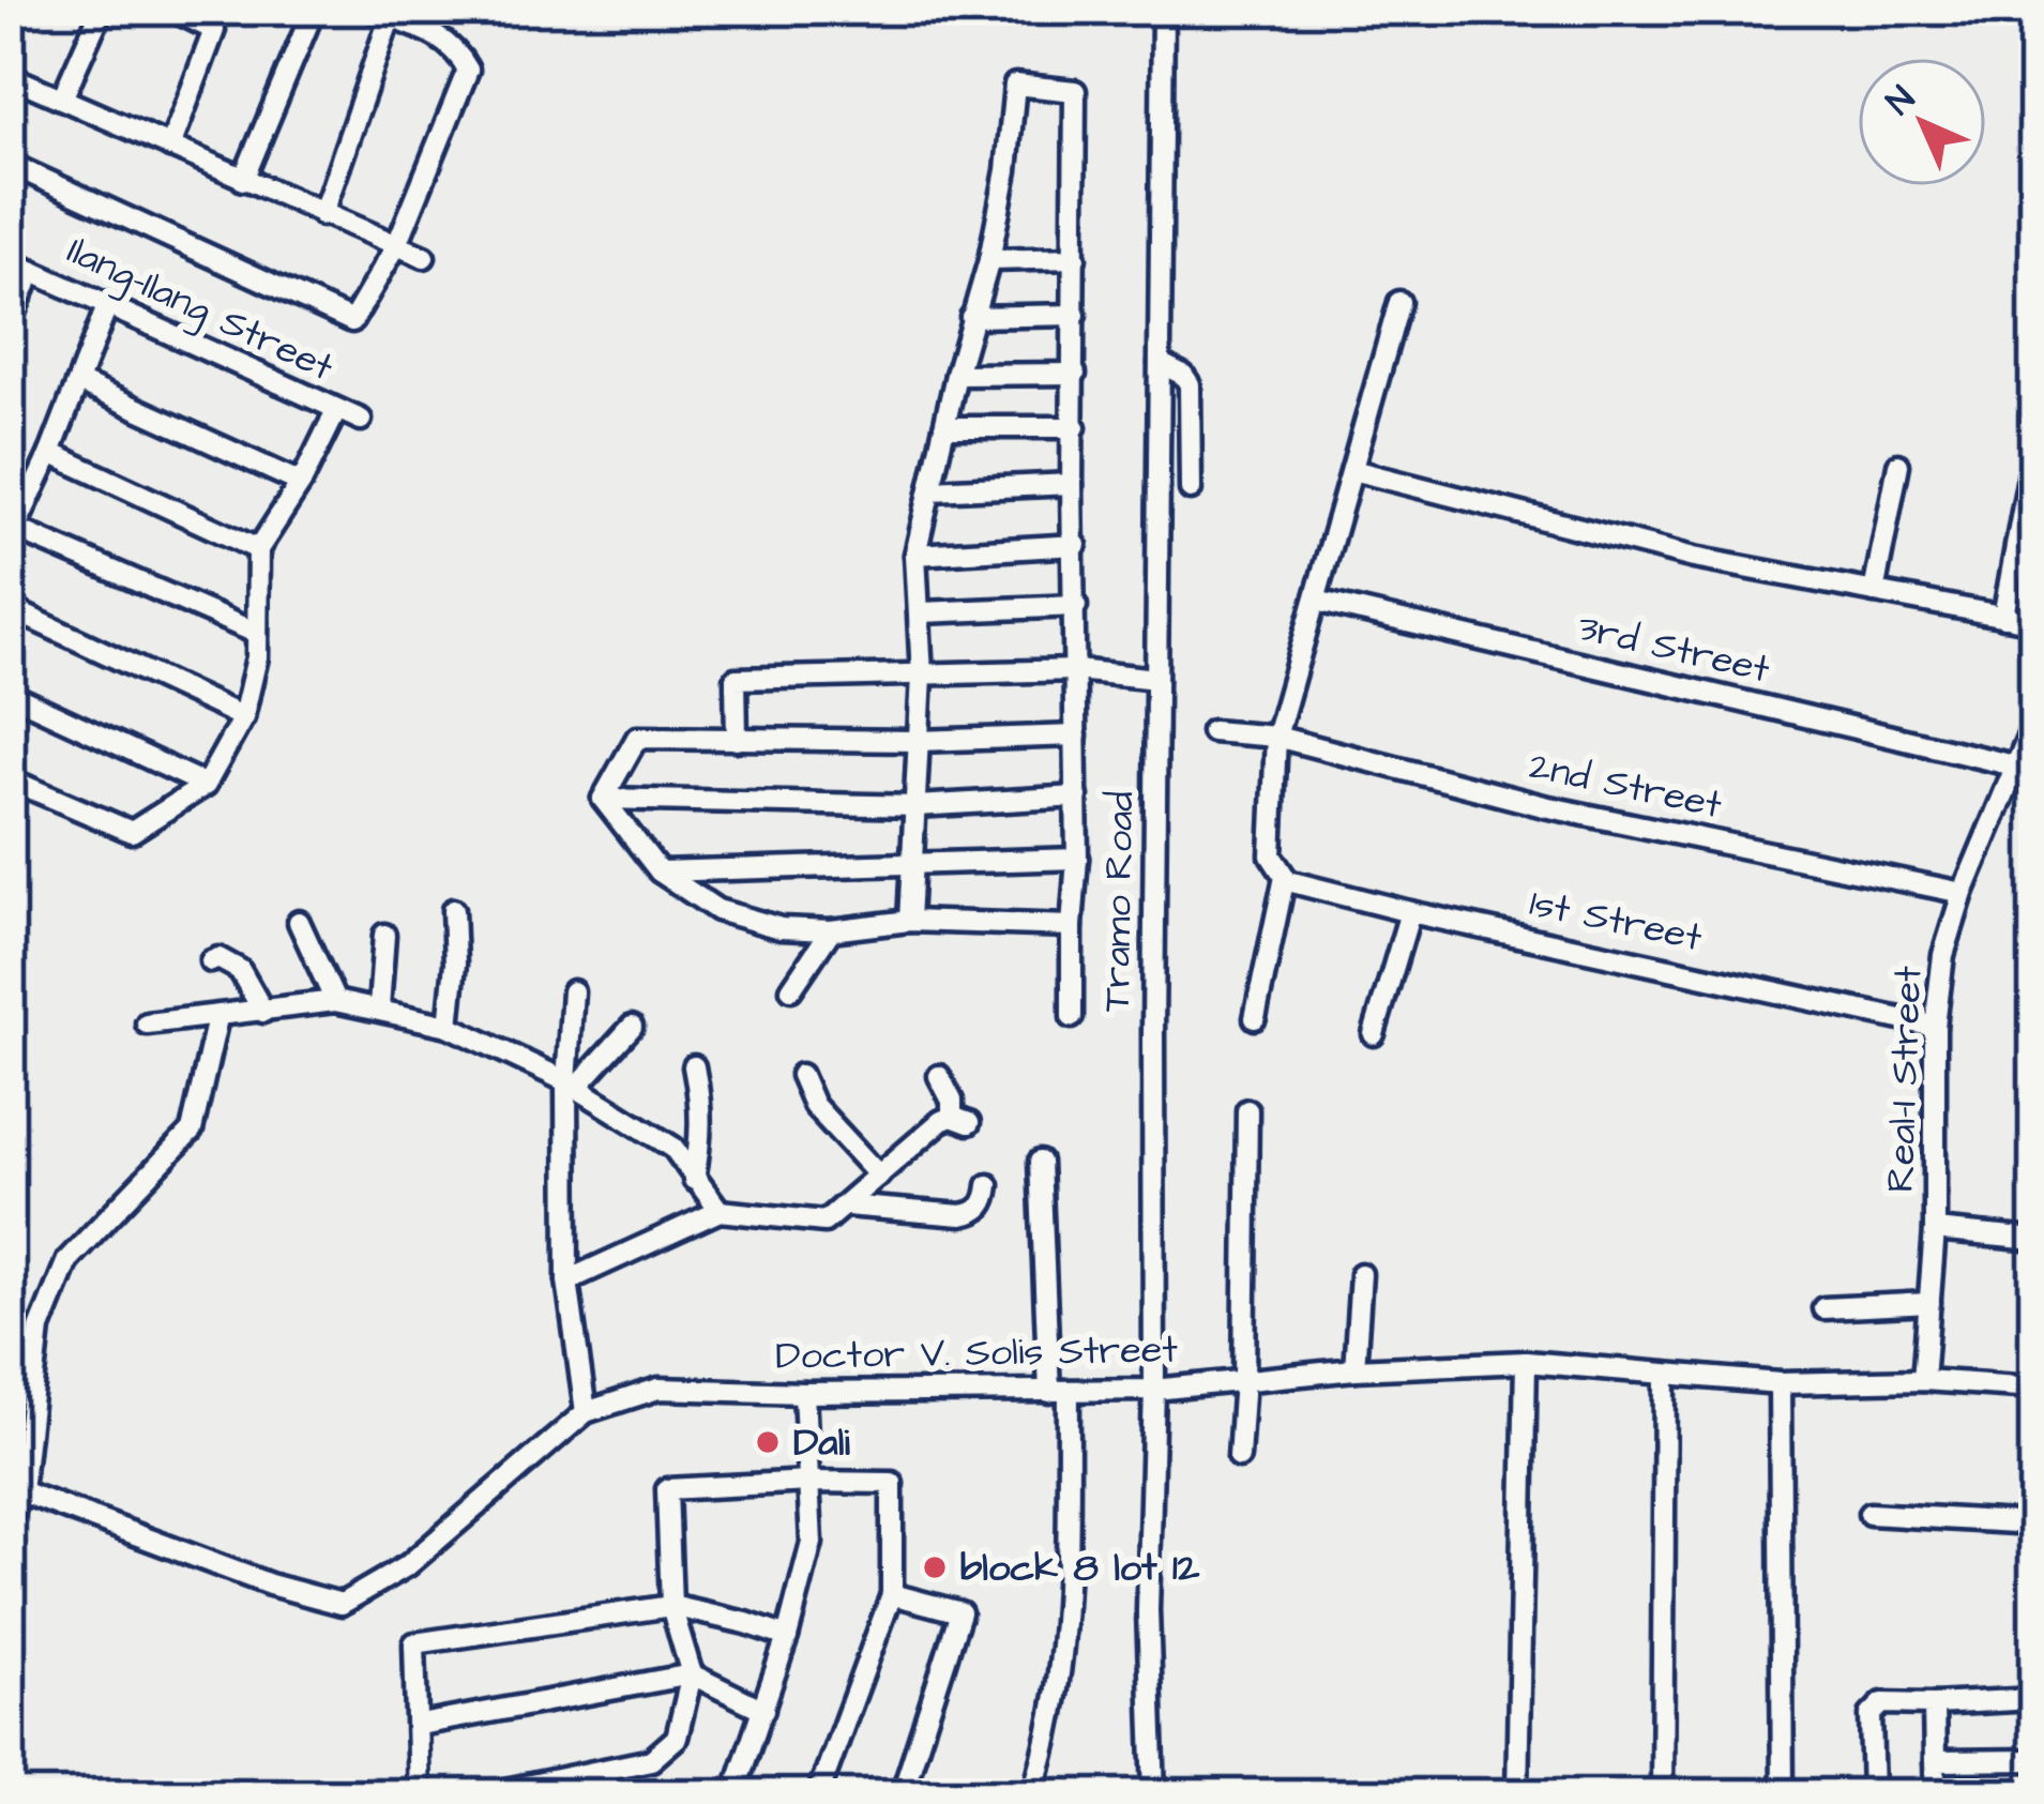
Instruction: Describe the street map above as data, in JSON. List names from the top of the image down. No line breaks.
{"streets":{"street":["Ilang-Ilang Street","3rd Street","2nd Street","Tramo Road","1st Street","Real-I Street","Doctor V. Solis Street"]},"crossings":[["3rd Street","Real-I Street"],["2nd Street","Real-I Street"],["Tramo Road","Doctor V. Solis Street"],["1st Street","Real-I Street"],["Real-I Street","Doctor V. Solis Street"]],"places":["Dali","block 8 lot 12"],"north":"top left"}
